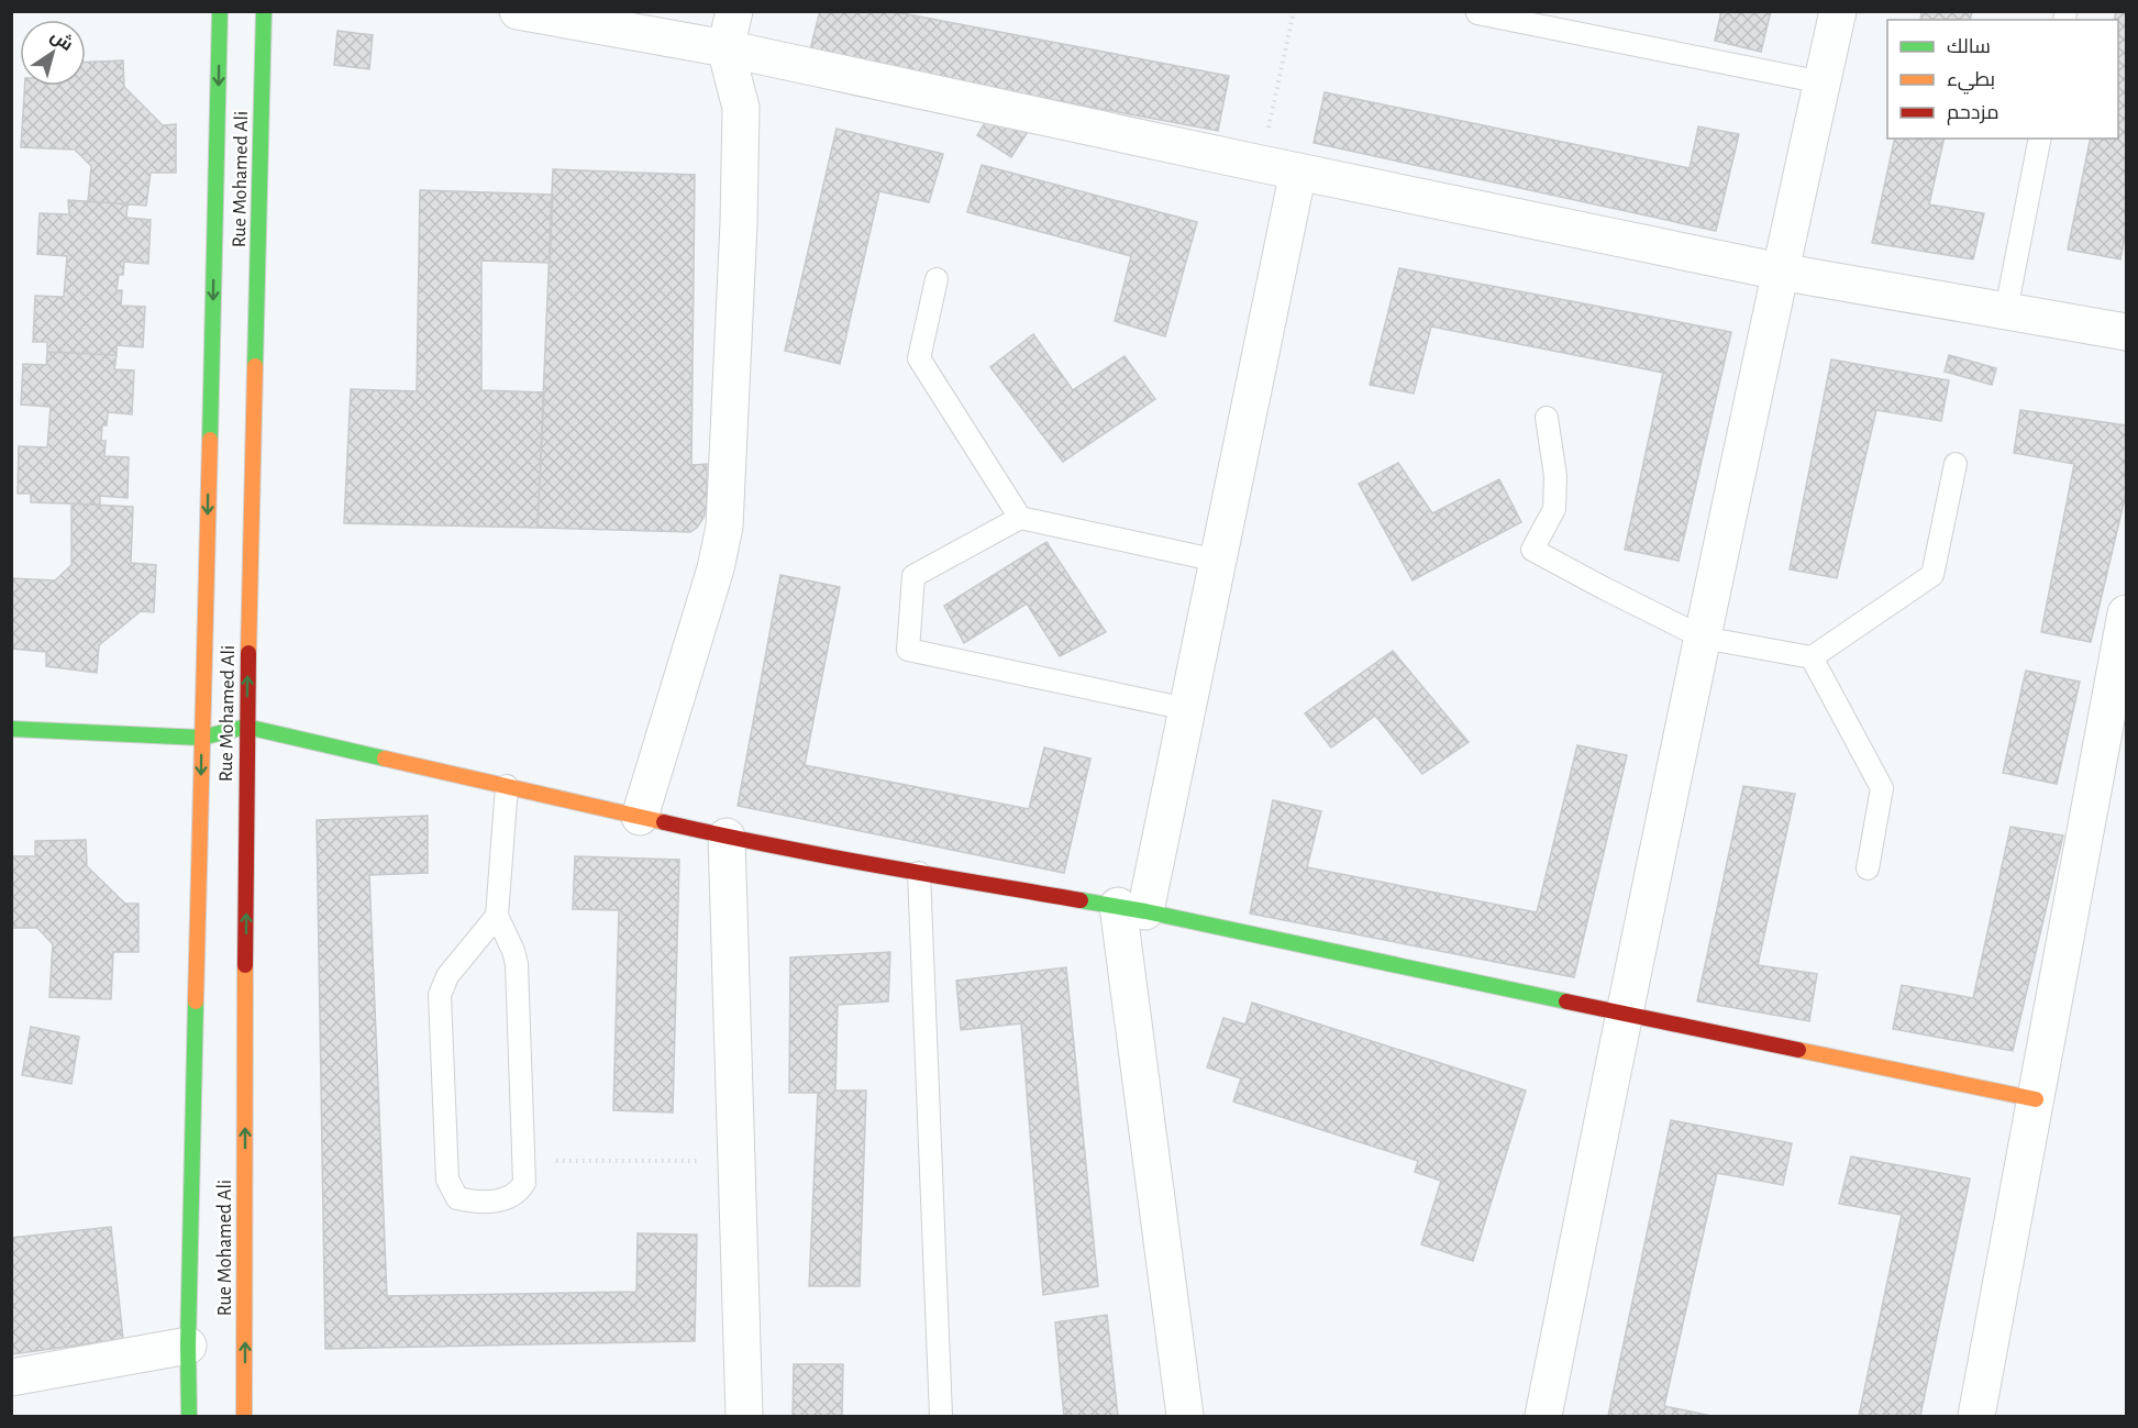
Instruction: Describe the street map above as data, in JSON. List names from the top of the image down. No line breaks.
{"streets":{"street":["Rue Mohamed Ali"]},"legend":["سالك","بطيء","مزدحم"],"north":"top right"}
